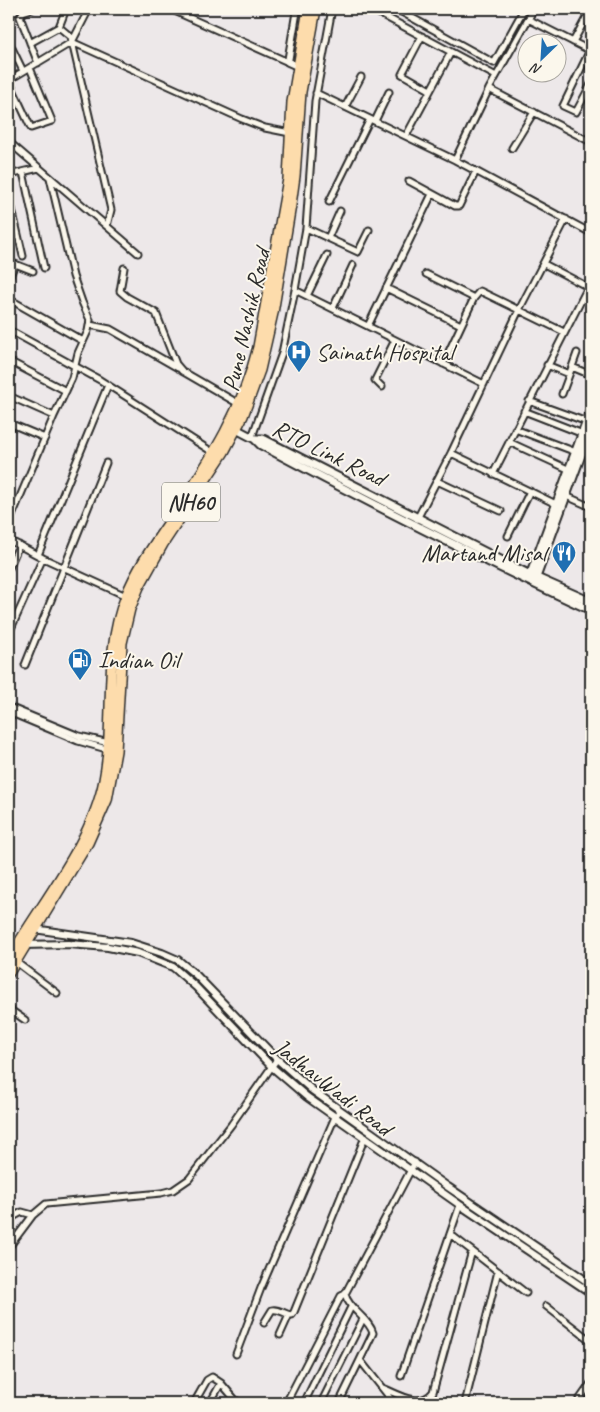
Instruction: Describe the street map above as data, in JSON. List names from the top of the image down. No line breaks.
{"streets":{"highway":["Pune Nashik Road","NH60"],"main road":["RTO Link Road"],"street":["JadhavWadi Road"]},"crossings":[["Pune Nashik Road","RTO Link Road"],["Pune Nashik Road","JadhavWadi Road"]],"places":{"hospital":["Sainath Hospital"],"restaurant":["Martand Misal"],"fuel station":["Indian Oil"]},"north":"bottom left"}
